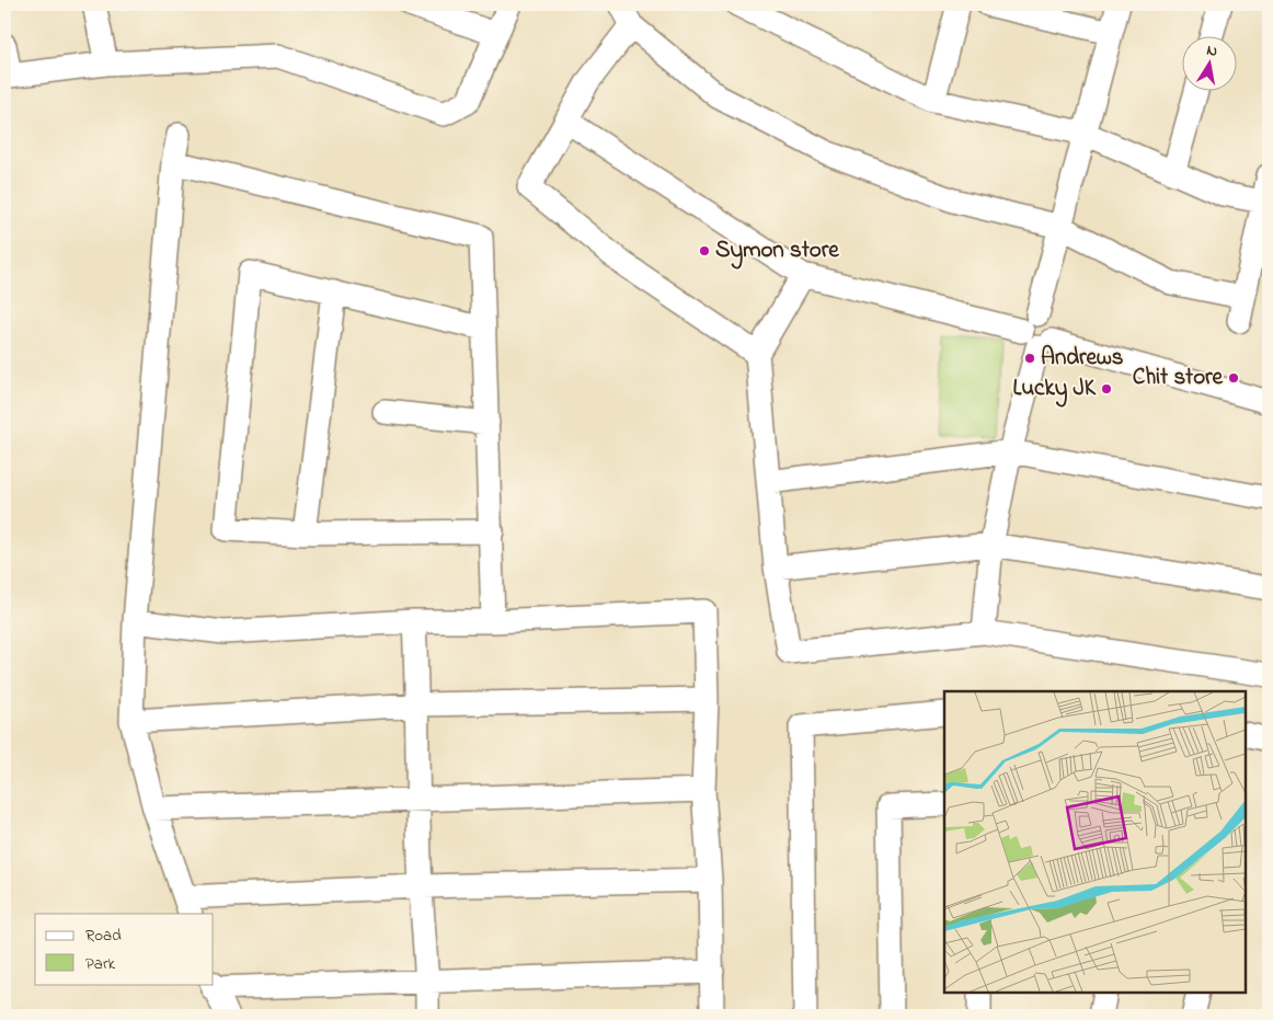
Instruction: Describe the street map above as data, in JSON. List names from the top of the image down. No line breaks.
{"places":["Symon store","Andrews","Chit store","Lucky JK"],"legend":["Road","Park"],"north":"top"}
